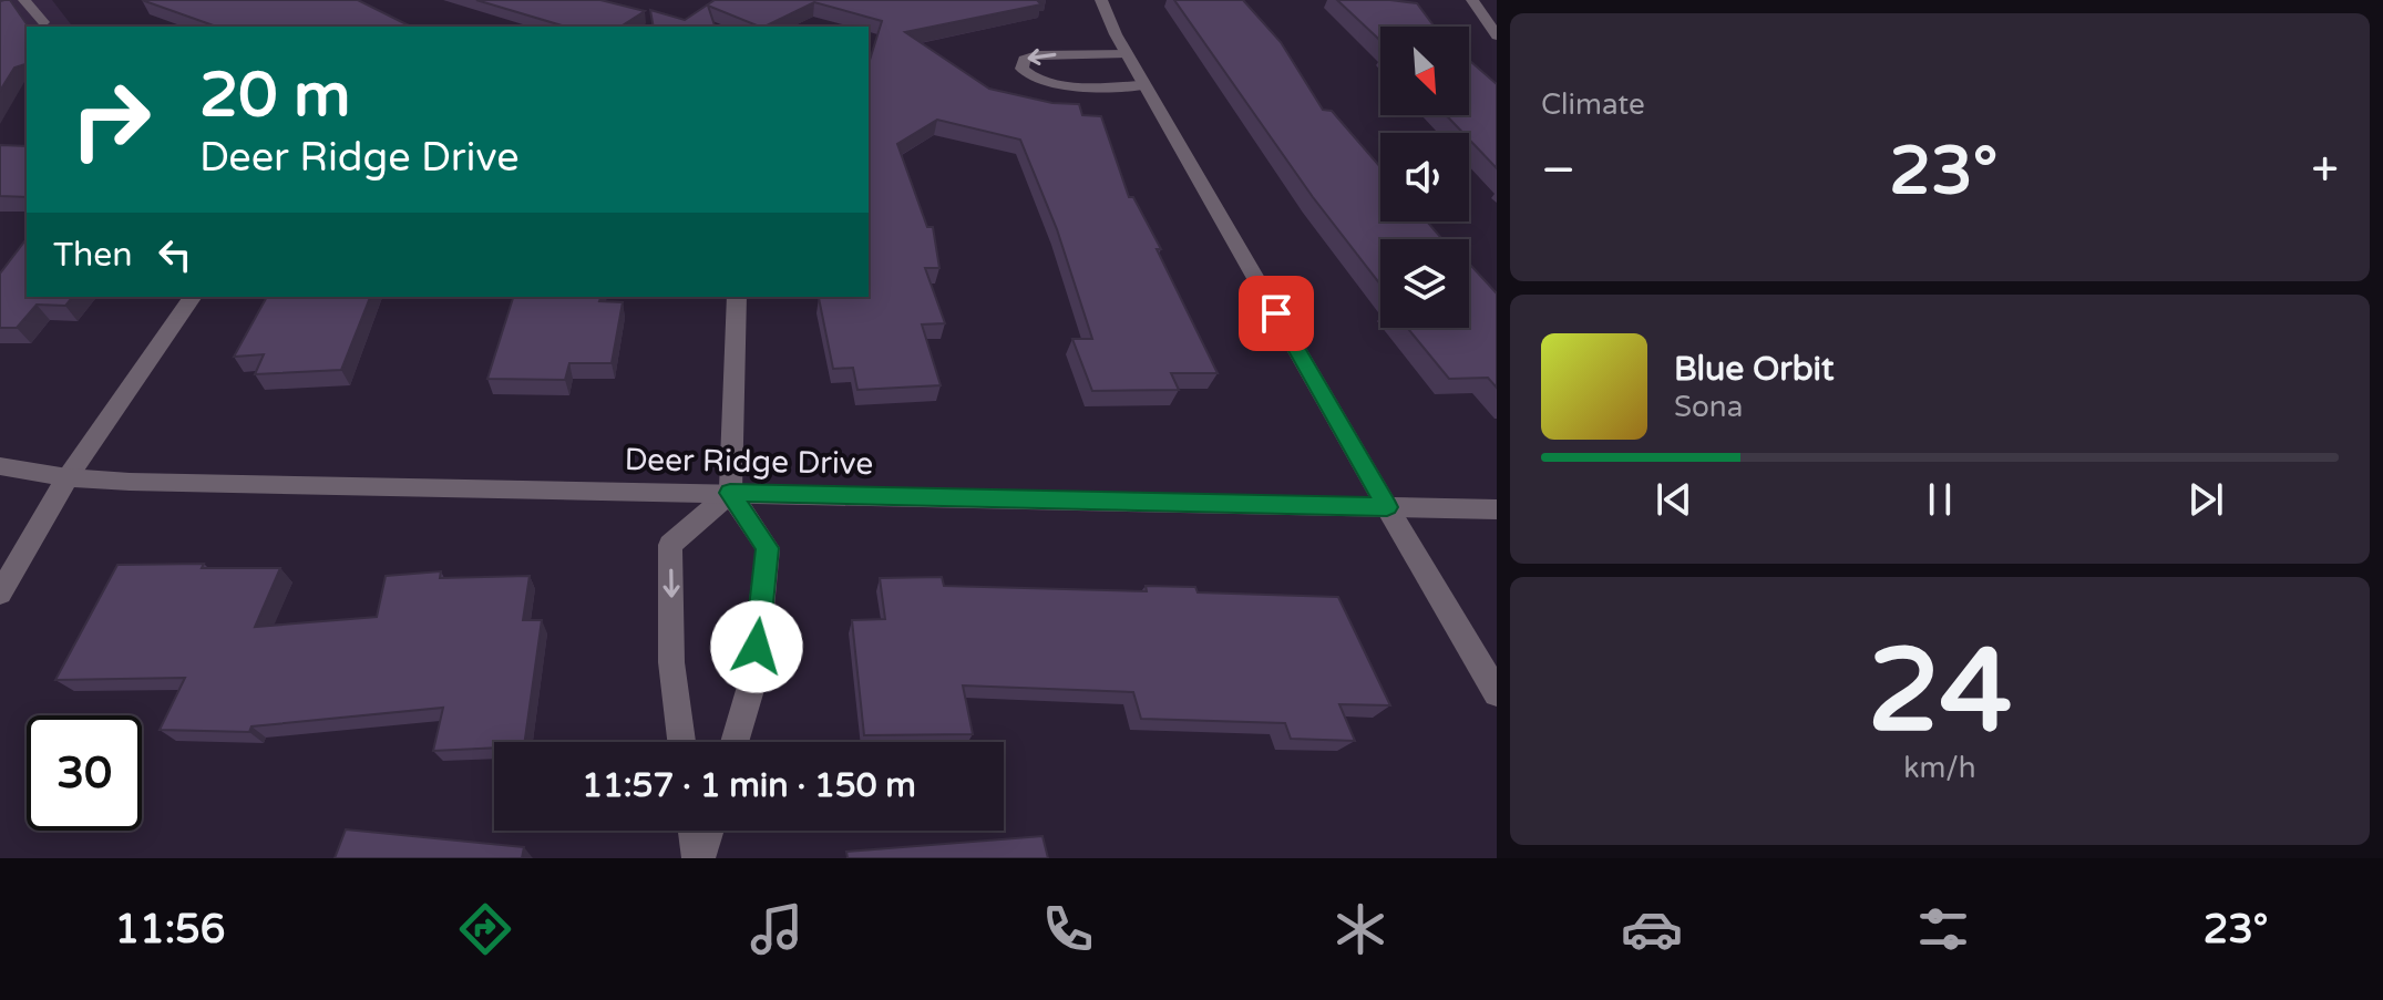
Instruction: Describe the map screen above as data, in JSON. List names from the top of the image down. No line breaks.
{"streets":{"street":["Deer Ridge Drive"]},"north":"bottom right","page":{"tile":["Climate",["24","km/h"]],"turn":["20 m","Deer Ridge Drive"],"heat":["−","23°","+"],"then":"Then","song":["Blue Orbit","Sona"],"limit":"30","trip":"11:57 · 1 min · 150 m","tabs":["11:56","23°"]}}
